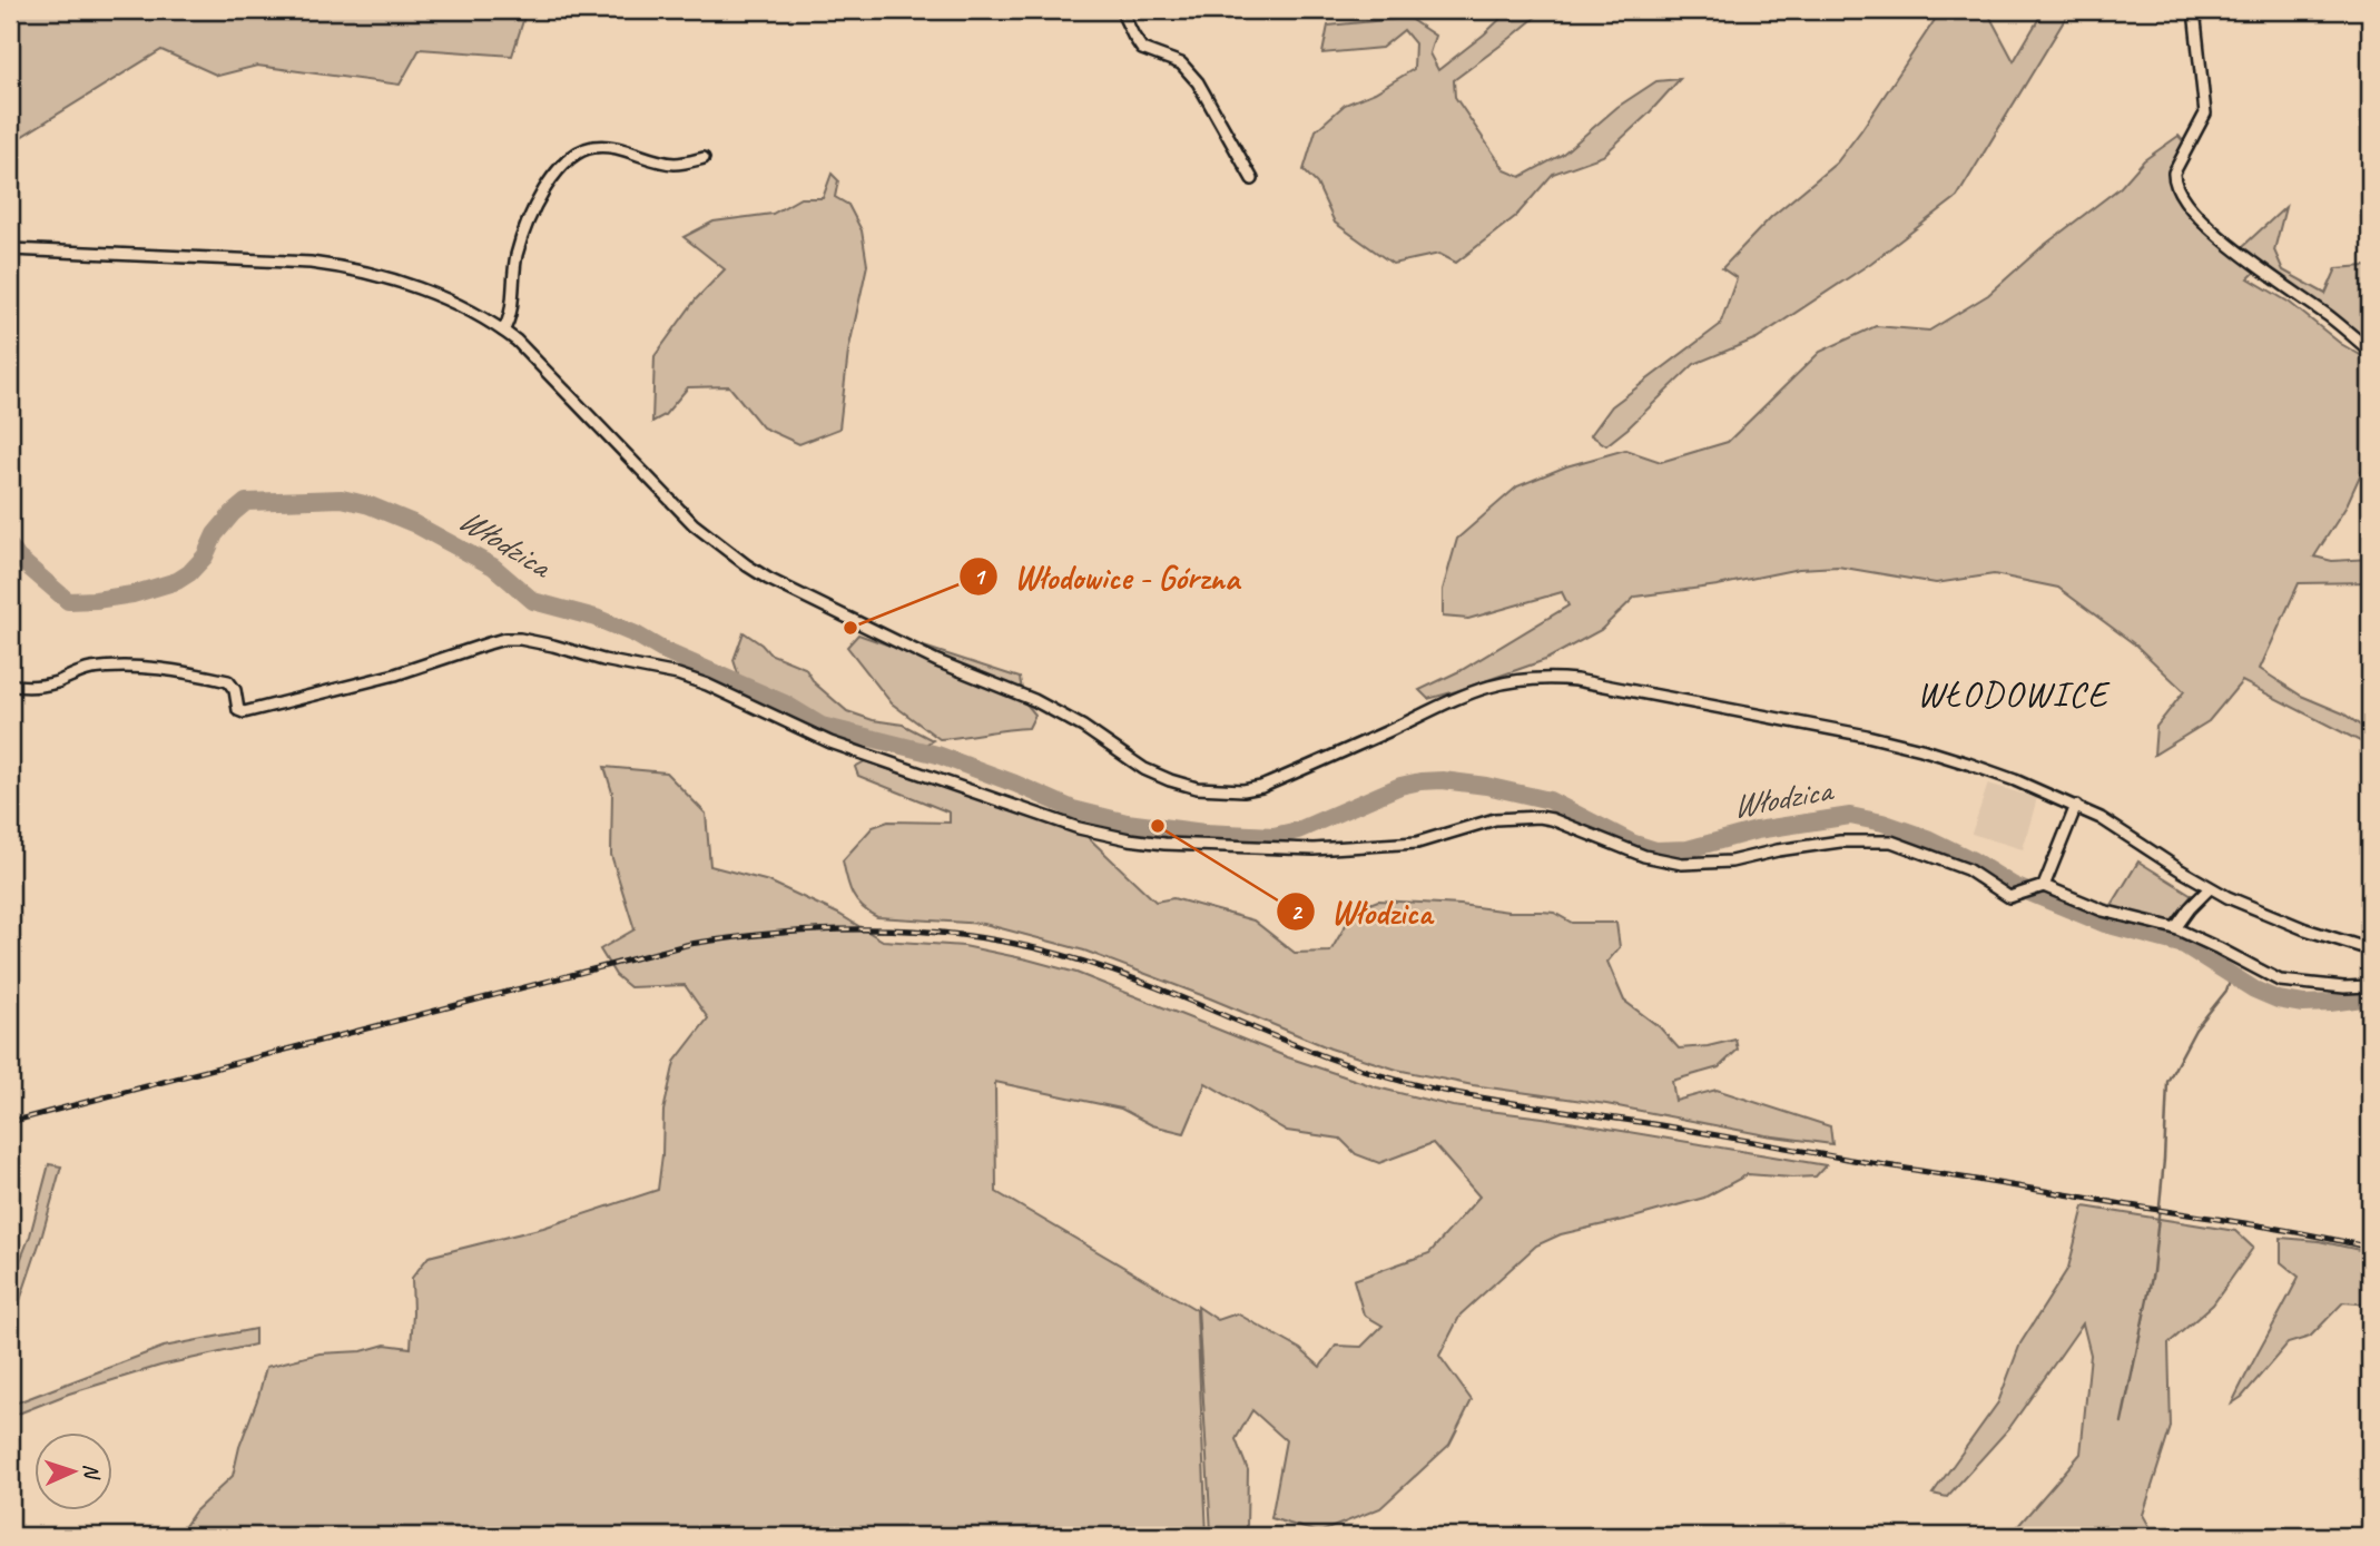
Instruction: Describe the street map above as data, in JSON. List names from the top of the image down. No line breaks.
{"districts":["WŁODOWICE"],"water":["Włodzica"],"places":["Włodowice - Górzna","Włodzica"],"north":"right"}
